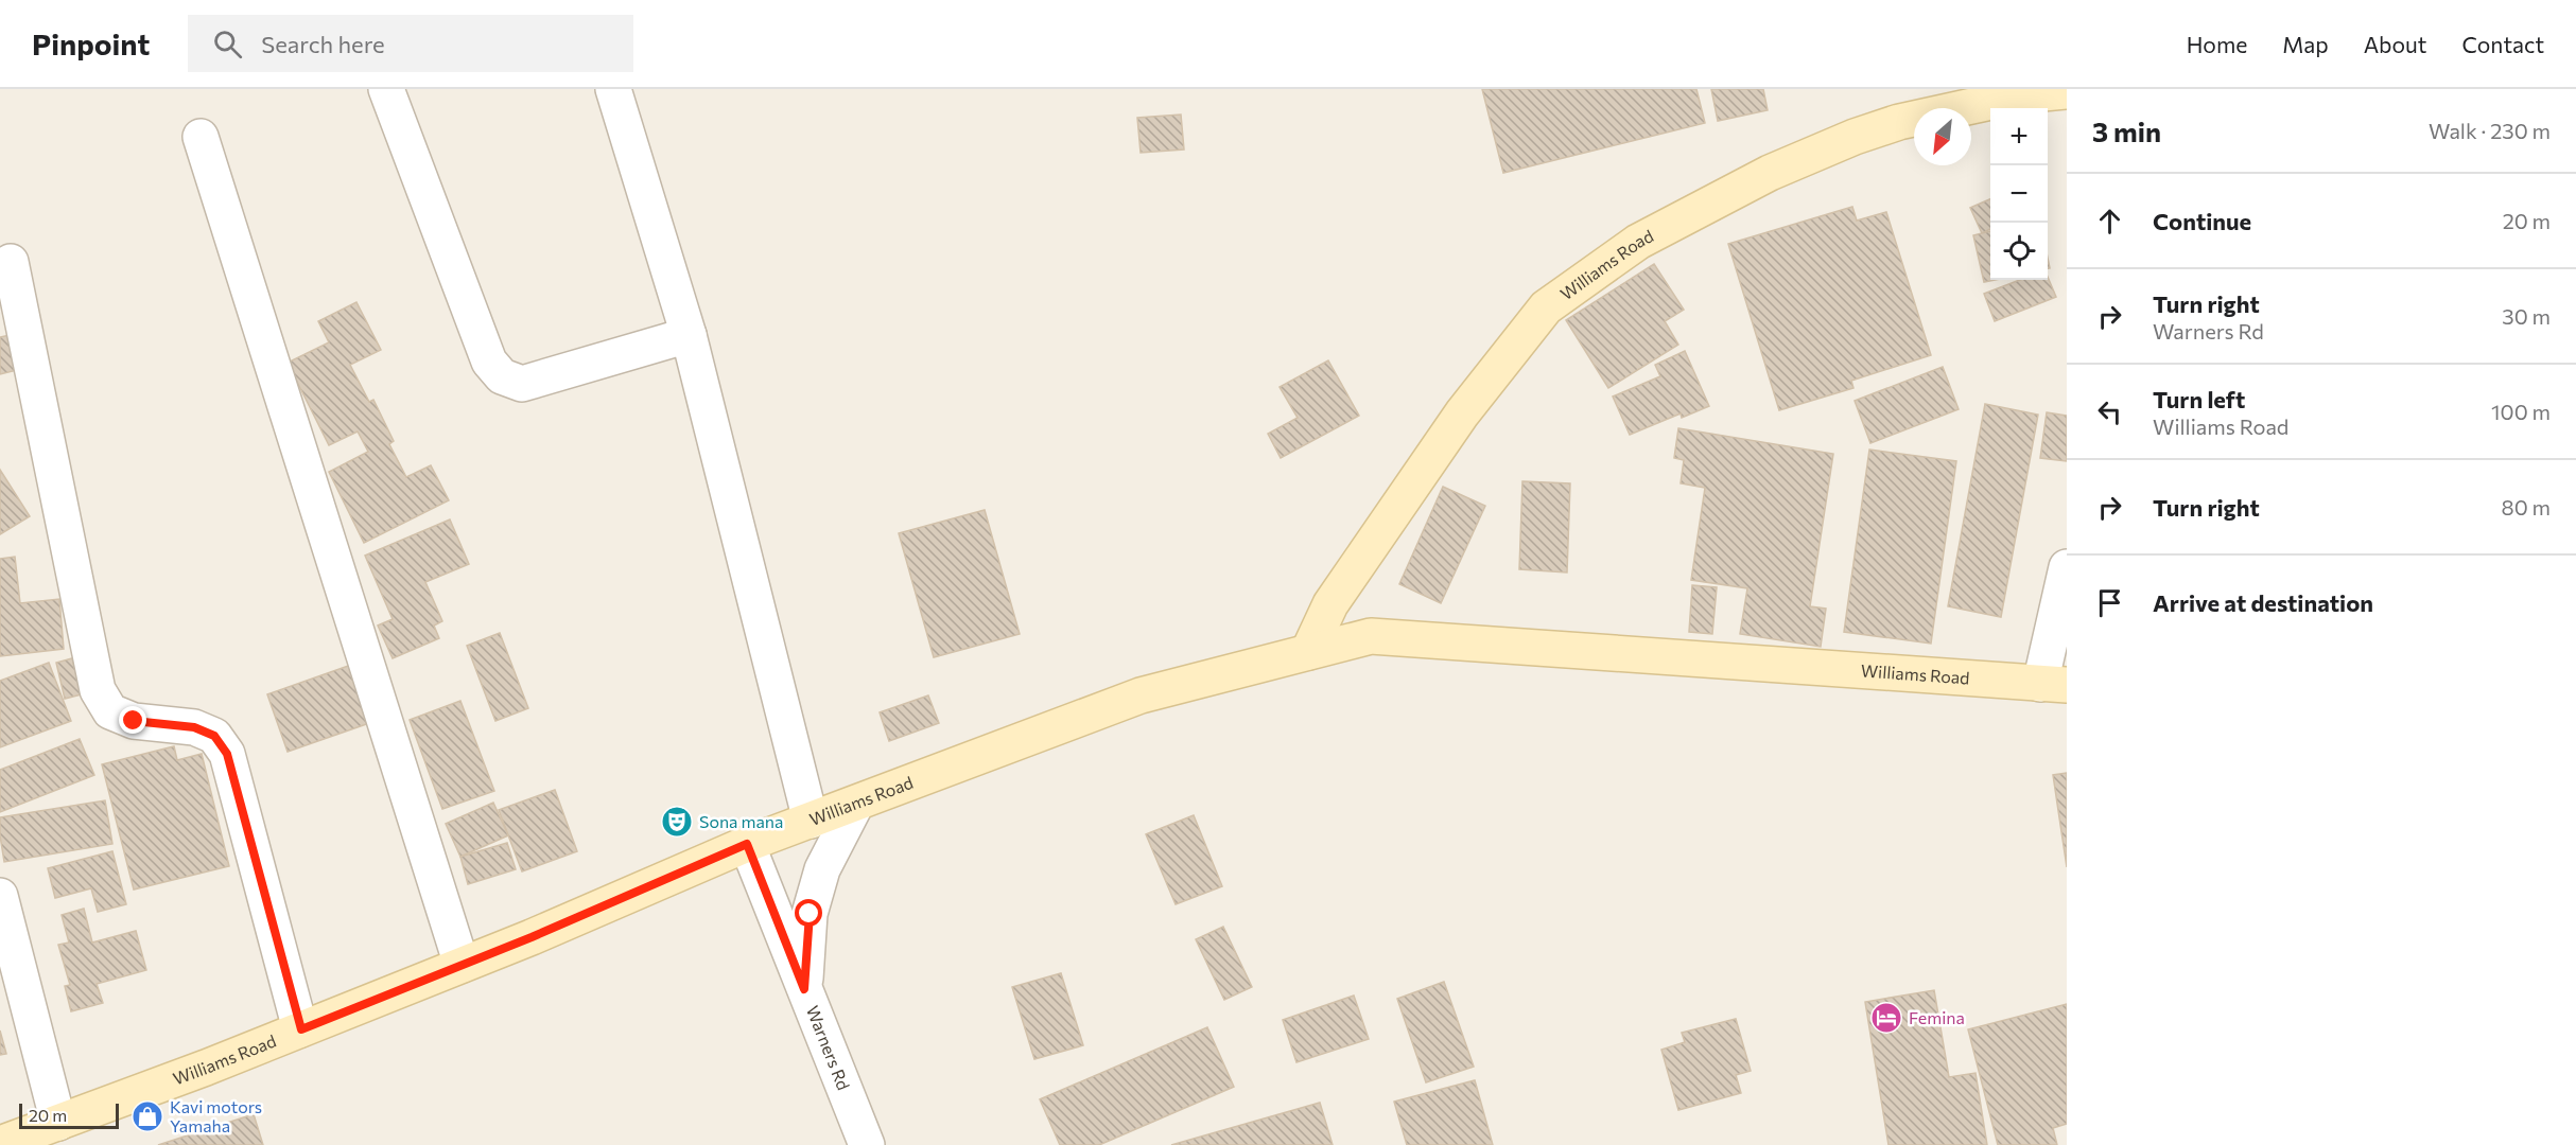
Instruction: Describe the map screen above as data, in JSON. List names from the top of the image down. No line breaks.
{"streets":{"street":["Williams Road","Warners Rd"]},"crossings":[["Williams Road","Warners Rd"]],"places":{"theatre":["Sona mana"],"hotel":["Femina"],"shop":["Kavi motors Yamaha"]},"scale_bar":"20 m","north":"bottom left","page":{"header":"Pinpoint","search":"Search here","nav":["Home","Map","About","Contact"],"heading":["3 min","Walk · 230 m"],"map_buttons":["+","−"],"list":[["Continue","20 m"],["Turn right","Warners Rd","30 m"],["Turn left","Williams Road","100 m"],["Turn right","80 m"],"Arrive at destination"],"scale":"20 m"}}
